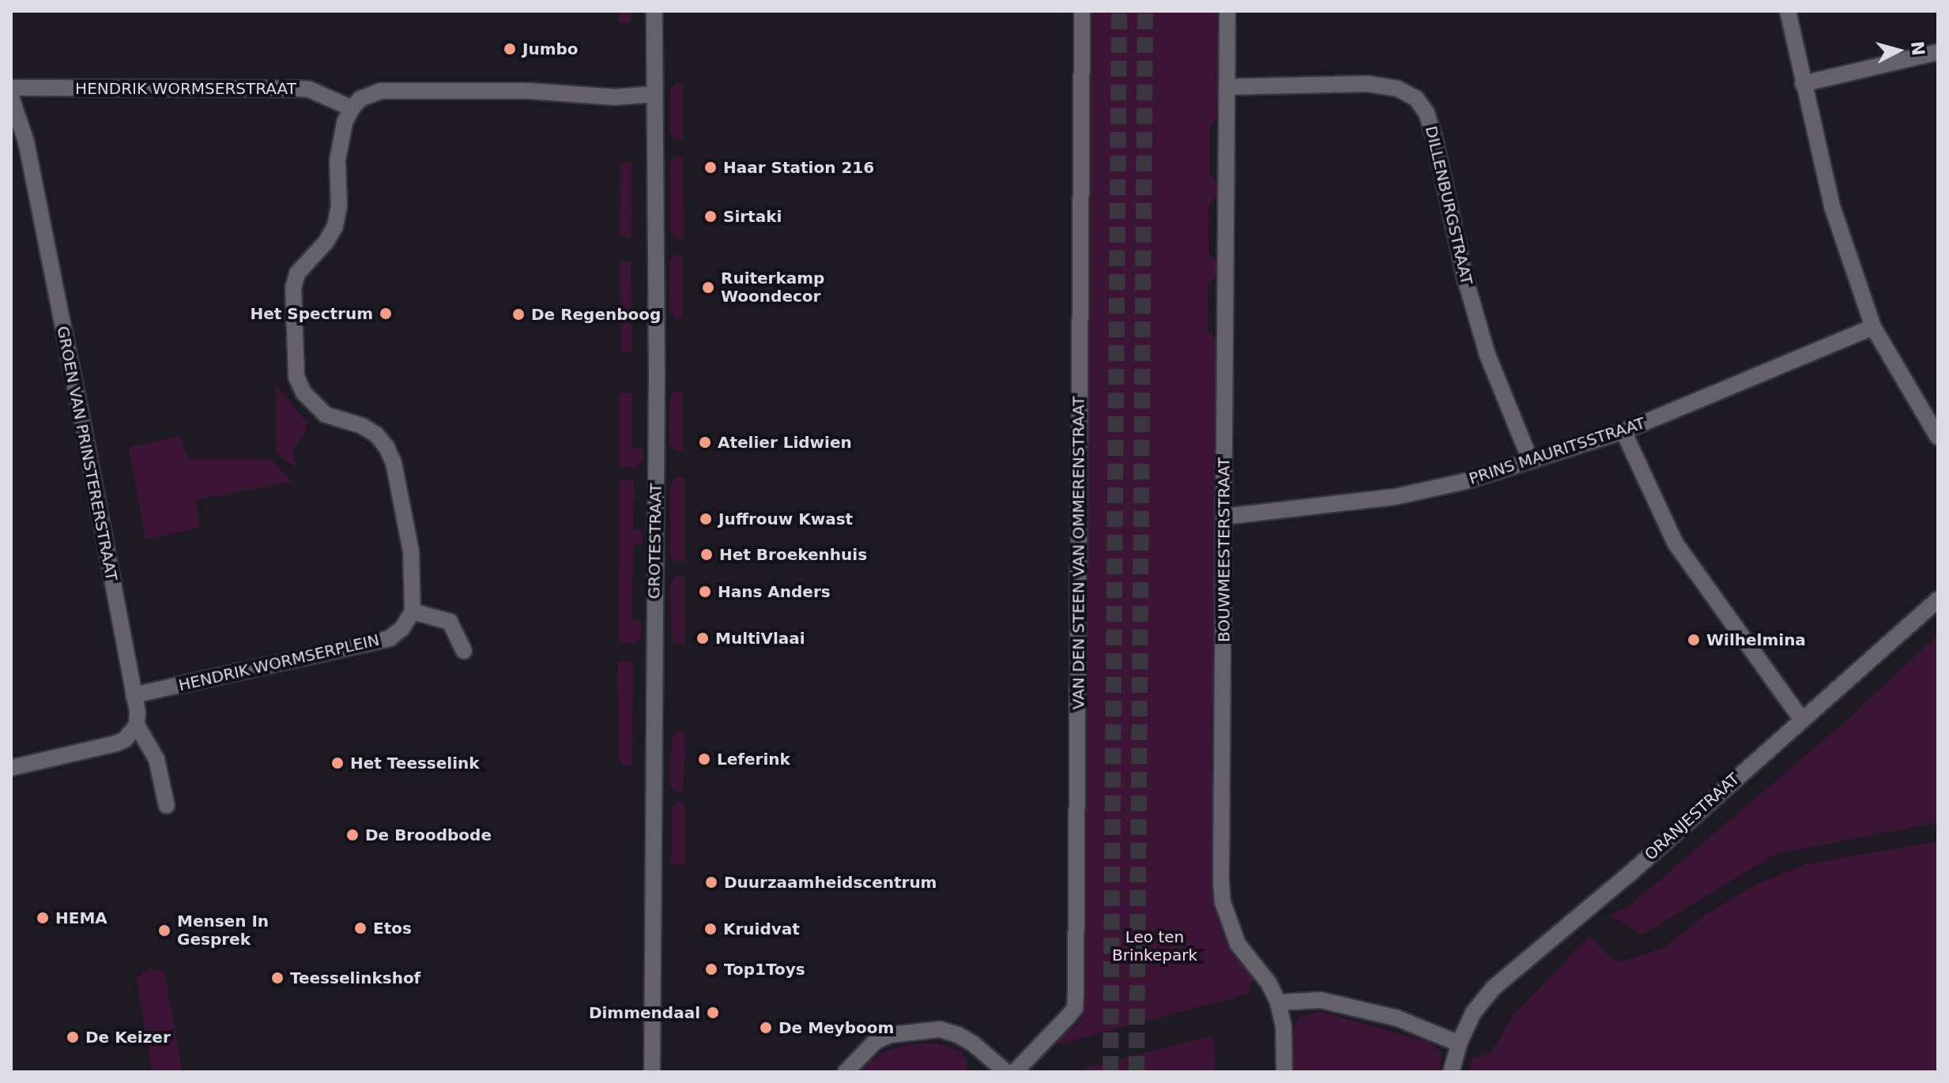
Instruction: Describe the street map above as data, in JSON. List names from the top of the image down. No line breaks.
{"streets":{"street":["HENDRIK WORMSERSTRAAT","DILLENBURGSTRAAT","PRINS MAURITSSTRAAT","GROEN VAN PRINSTERERSTRAAT","GROTESTRAAT","BOUWMEESTERSTRAAT","VAN DEN STEEN VAN OMMERENSTRAAT","HENDRIK WORMSERPLEIN","ORANJESTRAAT"]},"crossings":[["DILLENBURGSTRAAT","PRINS MAURITSSTRAAT"],["DILLENBURGSTRAAT","BOUWMEESTERSTRAAT"],["PRINS MAURITSSTRAAT","BOUWMEESTERSTRAAT"],["GROEN VAN PRINSTERERSTRAAT","HENDRIK WORMSERPLEIN"]],"parks":["Leo ten Brinkepark"],"places":["Jumbo","Haar Station 216","Sirtaki","Ruiterkamp Woondecor","Het Spectrum","De Regenboog","Atelier Lidwien","Juffrouw Kwast","Het Broekenhuis","Hans Anders","MultiVlaai","Wilhelmina","Leferink","Het Teesselink","De Broodbode","Duurzaamheidscentrum","HEMA","Etos","Kruidvat","Mensen In Gesprek","Top1Toys","Teesselinkshof","Dimmendaal","De Meyboom","De Keizer"],"north":"right"}
